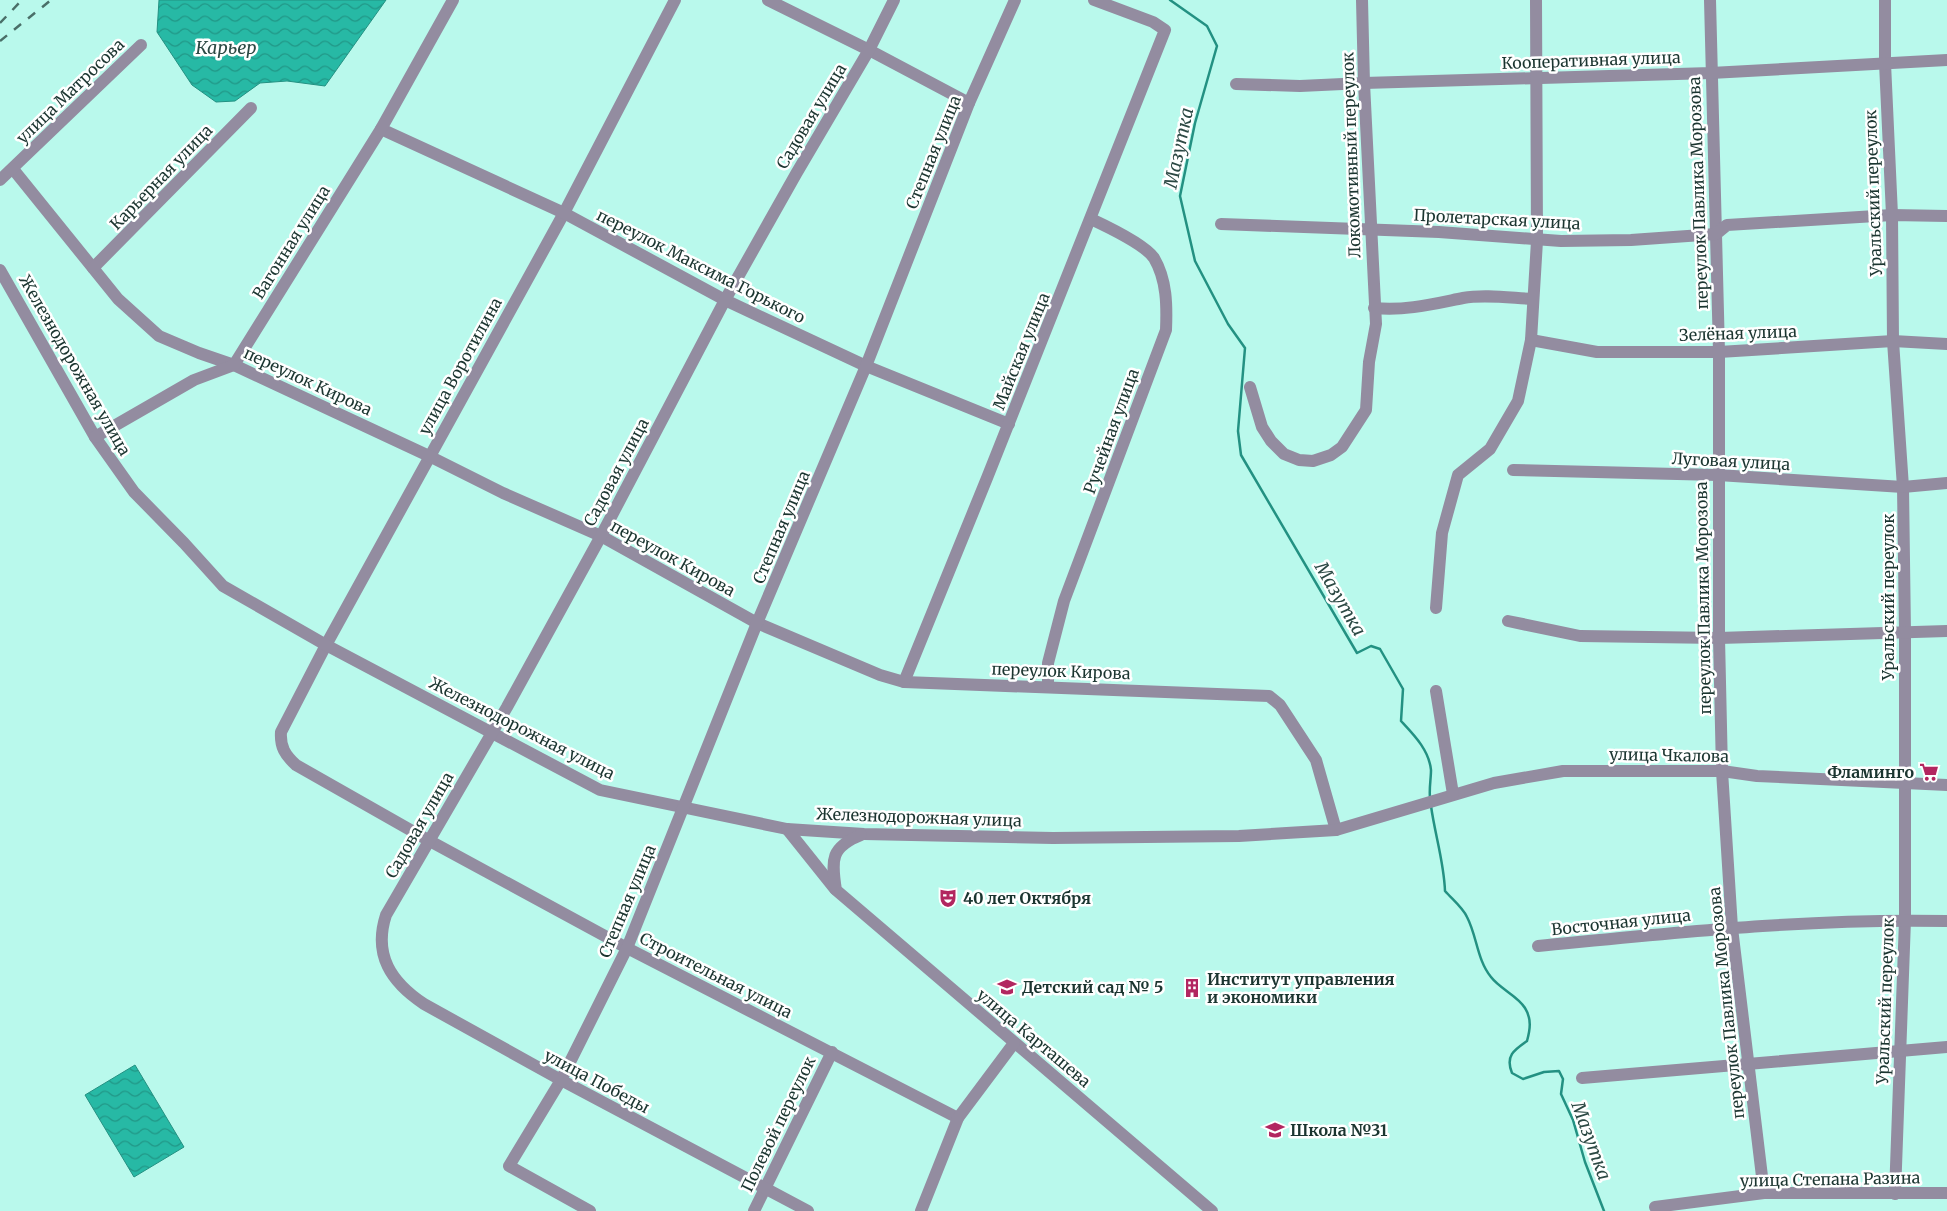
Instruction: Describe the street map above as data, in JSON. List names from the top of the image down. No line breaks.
{"streets":{"street":["Кооперативная улица","улица Матросова","Садовая улица","Степная улица","Локомотивный переулок","Карьерная улица","переулок Павлика Морозова","Уральский переулок","Пролетарская улица","Вагонная улица","переулок Максима Горького","Зелёная улица","Майская улица","Железнодорожная улица","улица Воротилина","переулок Кирова","Ручейная улица","Луговая улица","улица Чкалова","Восточная улица","Строительная улица","улица Карташева","улица Победы","Полевой переулок","улица Степана Разина"]},"crossings":[["Кооперативная улица","Локомотивный переулок"],["Кооперативная улица","переулок Павлика Морозова"],["Кооперативная улица","Уральский переулок"],["улица Матросова","переулок Кирова"],["Садовая улица","переулок Максима Горького"],["Садовая улица","Железнодорожная улица"],["Садовая улица","переулок Кирова"],["Садовая улица","Строительная улица"],["Садовая улица","улица Победы"],["Степная улица","переулок Максима Горького"],["Степная улица","Железнодорожная улица"],["Степная улица","переулок Кирова"],["Степная улица","Строительная улица"],["Степная улица","улица Победы"],["Локомотивный переулок","Пролетарская улица"],["Карьерная улица","переулок Кирова"],["переулок Павлика Морозова","Пролетарская улица"],["переулок Павлика Морозова","Зелёная улица"],["переулок Павлика Морозова","Луговая улица"],["переулок Павлика Морозова","улица Чкалова"],["переулок Павлика Морозова","Восточная улица"],["переулок Павлика Морозова","улица Степана Разина"],["Уральский переулок","Пролетарская улица"],["Уральский переулок","Зелёная улица"],["Уральский переулок","Луговая улица"],["Уральский переулок","улица Чкалова"],["Уральский переулок","Восточная улица"],["Уральский переулок","улица Степана Разина"],["Вагонная улица","переулок Максима Горького"],["Вагонная улица","переулок Кирова"],["переулок Максима Горького","Майская улица"],["переулок Максима Горького","улица Воротилина"],["Майская улица","переулок Кирова"],["Майская улица","Ручейная улица"],["Железнодорожная улица","улица Воротилина"],["Железнодорожная улица","переулок Кирова"],["Железнодорожная улица","улица Чкалова"],["Железнодорожная улица","улица Карташева"],["улица Воротилина","переулок Кирова"],["улица Воротилина","Строительная улица"],["переулок Кирова","Ручейная улица"],["Строительная улица","Полевой переулок"],["улица Победы","Полевой переулок"]],"water":["Карьер","Мазутка"],"places":{"supermarket":["Фламинго"],"theatre":["40 лет Октября"],"school or university":["Детский сад № 5","Школа №31"],"building":["Институт управления и экономики"]}}
